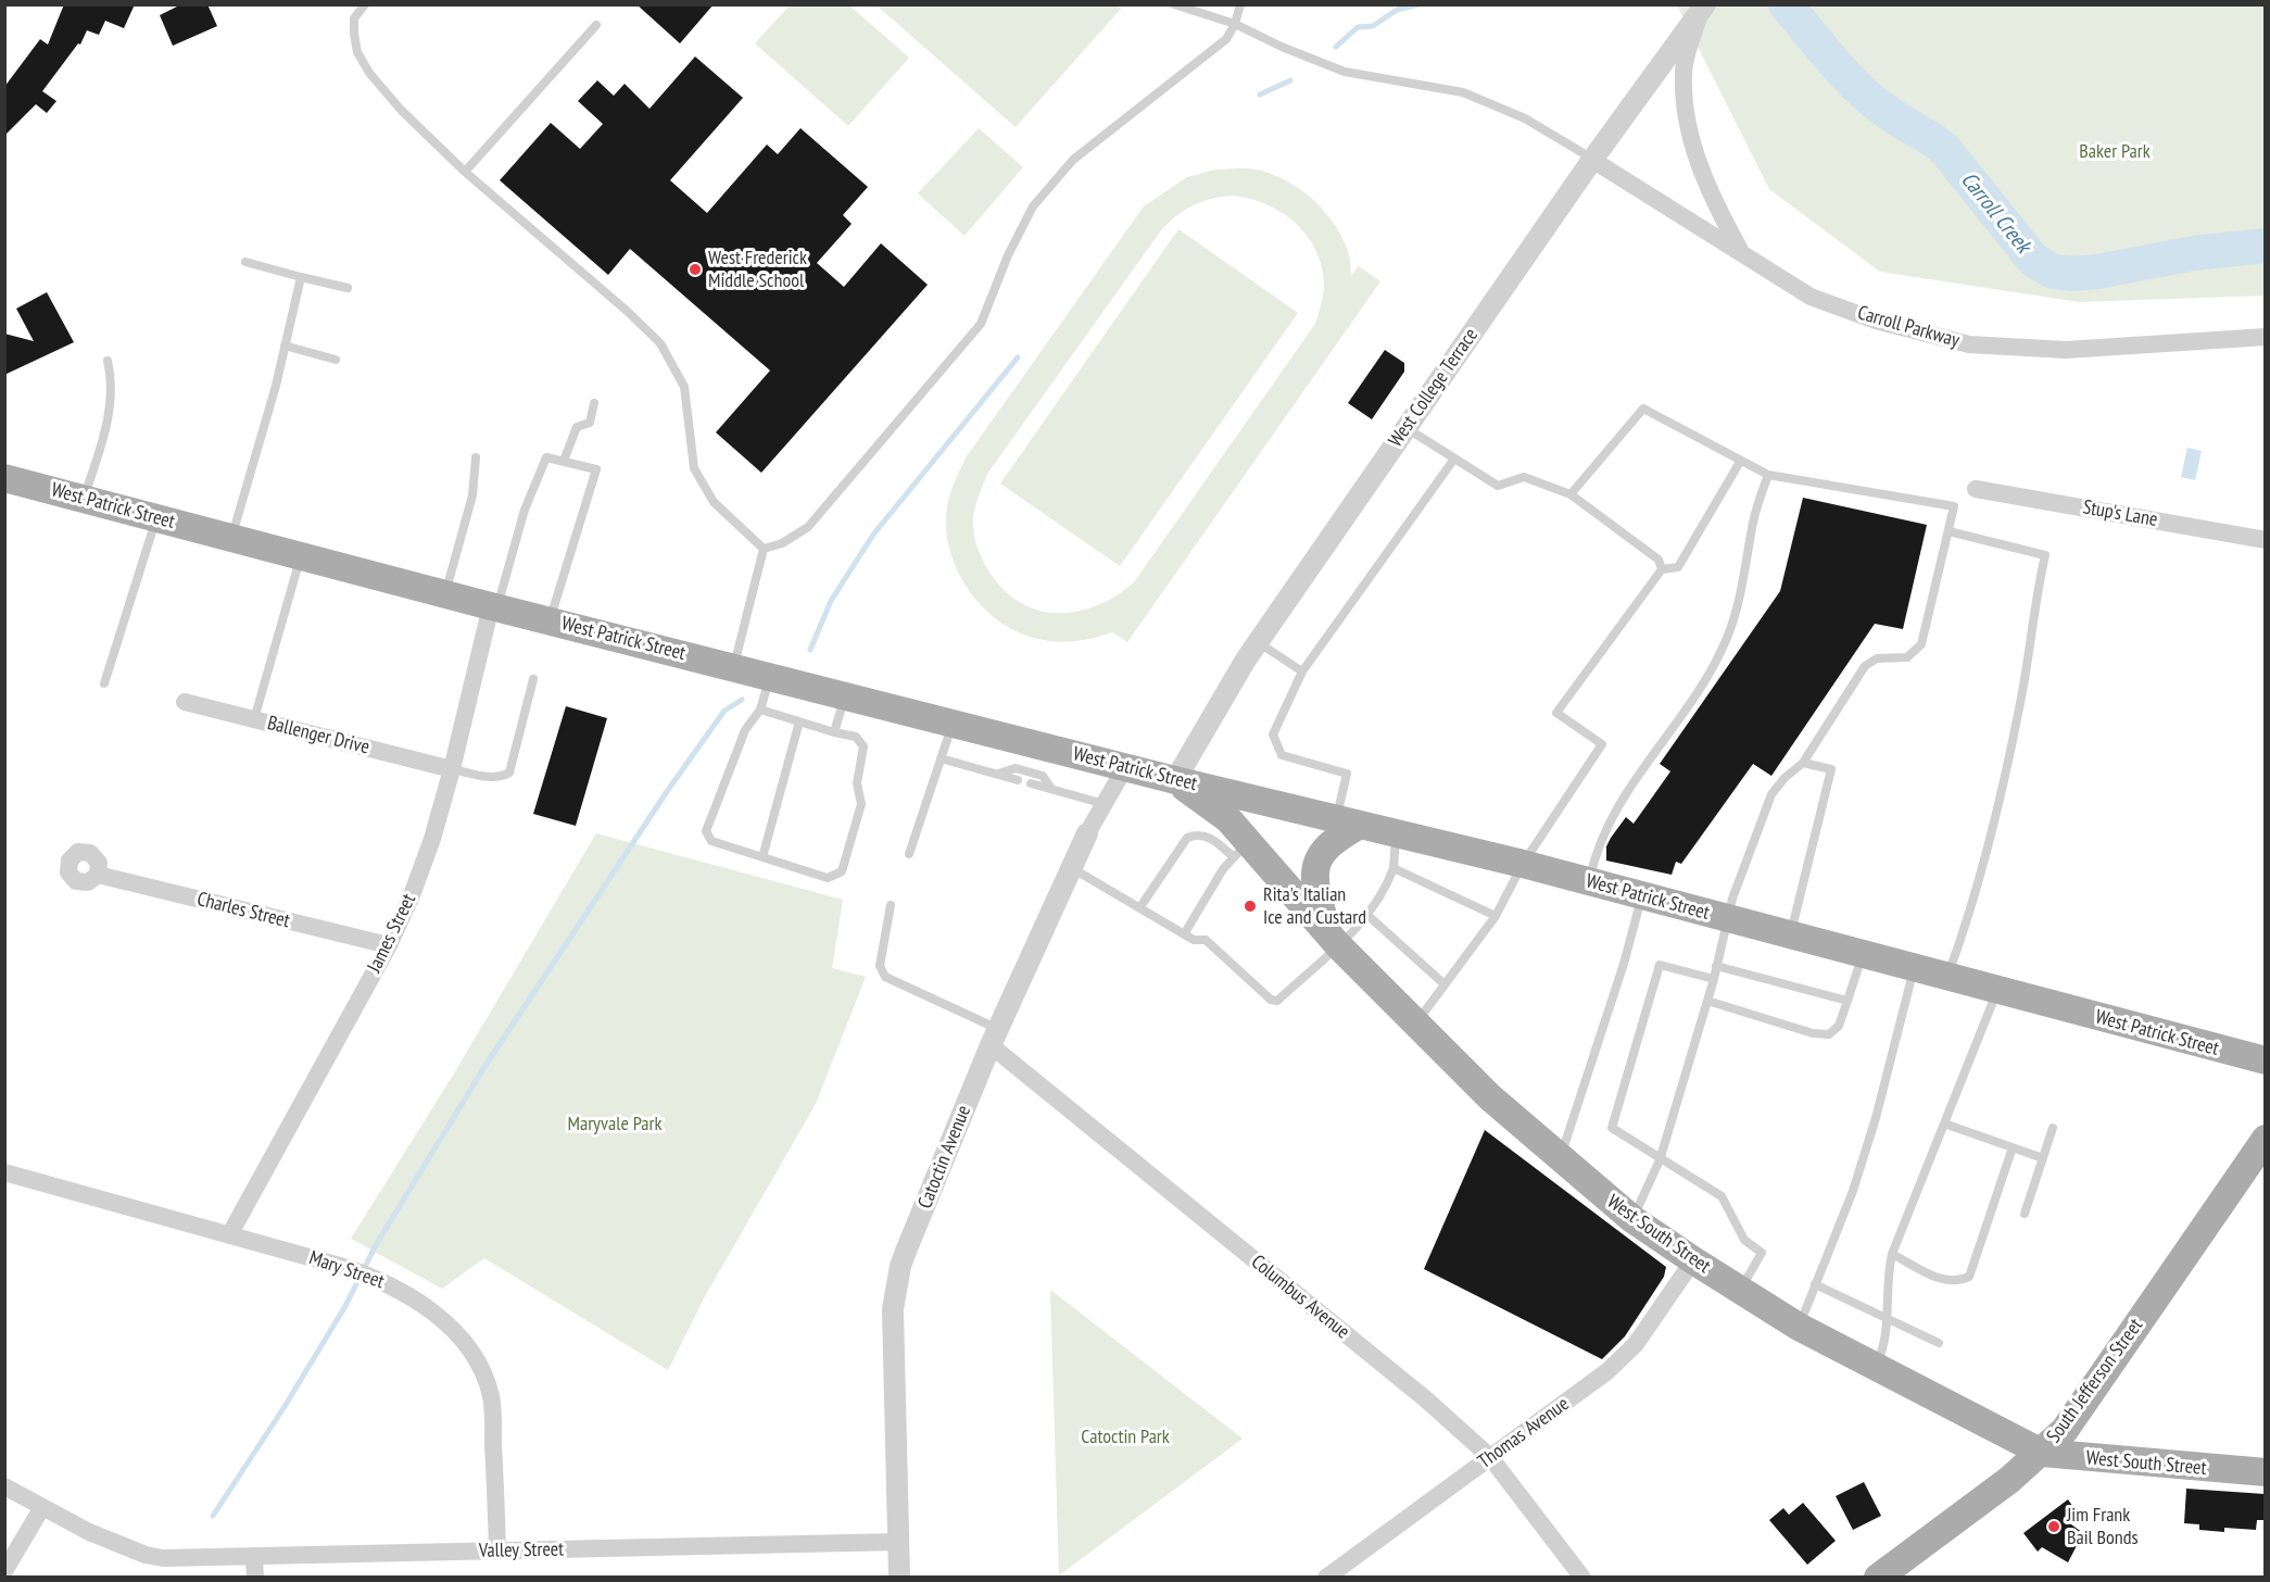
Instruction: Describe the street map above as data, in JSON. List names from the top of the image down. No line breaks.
{"streets":{"main road":["West Patrick Street","West South Street","South Jefferson Street"],"street":["Carroll Parkway","West College Terrace","Stup's Lane","Ballenger Drive","Charles Street","James Street","Catoctin Avenue","Mary Street","Columbus Avenue","Thomas Avenue","Valley Street"]},"crossings":[["Carroll Parkway","West College Terrace"],["West College Terrace","West Patrick Street"],["West College Terrace","West South Street"],["West Patrick Street","James Street"],["West Patrick Street","Catoctin Avenue"],["West Patrick Street","West South Street"],["Ballenger Drive","James Street"],["Charles Street","James Street"],["James Street","Mary Street"],["Catoctin Avenue","Columbus Avenue"],["Catoctin Avenue","Valley Street"],["West South Street","South Jefferson Street"],["West South Street","Thomas Avenue"],["Mary Street","Valley Street"],["Columbus Avenue","Thomas Avenue"]],"water":["Carroll Creek"],"parks":["Baker Park","Maryvale Park","Catoctin Park"],"places":["West Frederick Middle School","Rita's Italian Ice and Custard","Jim Frank Bail Bonds"]}
